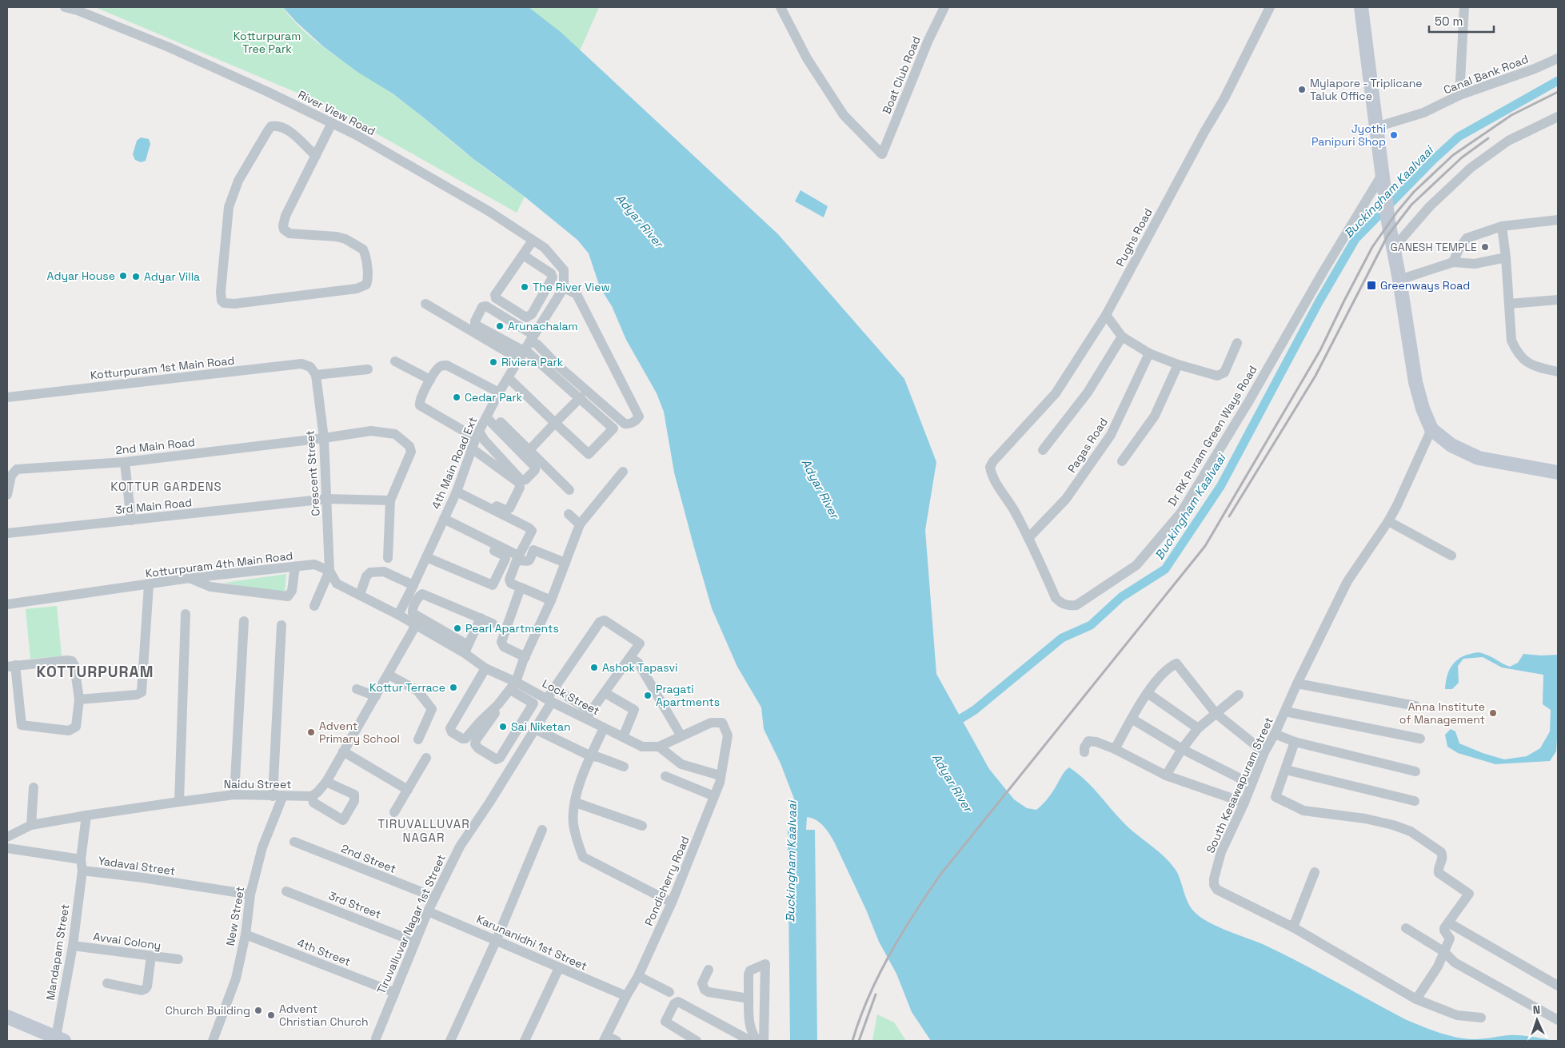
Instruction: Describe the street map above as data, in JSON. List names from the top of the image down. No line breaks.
{"streets":{"street":["Canal Bank Road","Boat Club Road","River View Road","Pughs Road","Kotturpuram 1st Main Road","Dr RK Puram Green Ways Road","Pagas Road","2nd Main Road","4th Main Road Ext","Crescent Street","3rd Main Road","Kotturpuram 4th Main Road","Lock Street","Naidu Street","South Kesawapuram Street","2nd Street","Yadaval Street","Pondicherry Road","3rd Street","New Street","Tiruvalluvar Nagar 1st Street","Avvai Colony","Karunanidhi 1st Street","Mandapam Street","4th Street"]},"crossings":[["River View Road","4th Main Road Ext"],["Pughs Road","Dr RK Puram Green Ways Road"],["Kotturpuram 1st Main Road","Crescent Street"],["Dr RK Puram Green Ways Road","Pagas Road"],["2nd Main Road","Crescent Street"],["2nd Main Road","3rd Main Road"],["Crescent Street","3rd Main Road"],["Crescent Street","Kotturpuram 4th Main Road"],["Lock Street","Pondicherry Road"],["Lock Street","Tiruvalluvar Nagar 1st Street"],["Naidu Street","Yadaval Street"],["Naidu Street","New Street"],["2nd Street","Tiruvalluvar Nagar 1st Street"],["Yadaval Street","New Street"],["Yadaval Street","Mandapam Street"],["Pondicherry Road","Karunanidhi 1st Street"],["3rd Street","Tiruvalluvar Nagar 1st Street"],["New Street","4th Street"],["Tiruvalluvar Nagar 1st Street","Karunanidhi 1st Street"],["Tiruvalluvar Nagar 1st Street","4th Street"],["Avvai Colony","Mandapam Street"]],"districts":["KOTTUR GARDENS","KOTTURPURAM","TIRUVALLUVAR NAGAR"],"water":["Buckingham Kaalvaai","Adyar River"],"parks":["Kotturpuram Tree Park"],"places":{"other":["Mylapore - Triplicane Taluk Office","Jyothi Panipuri Shop","GANESH TEMPLE","Adyar House","Adyar Villa","The River View","Arunachalam","Riviera Park","Cedar Park","Pearl Apartments","Ashok Tapasvi","Kottur Terrace","Pragati Apartments","Anna Institute of Management","Sai Niketan","Advent Primary School","Church Building","Advent Christian Church"],"transit":["Greenways Road"]},"scale_bar":"50 m","north":"top"}
